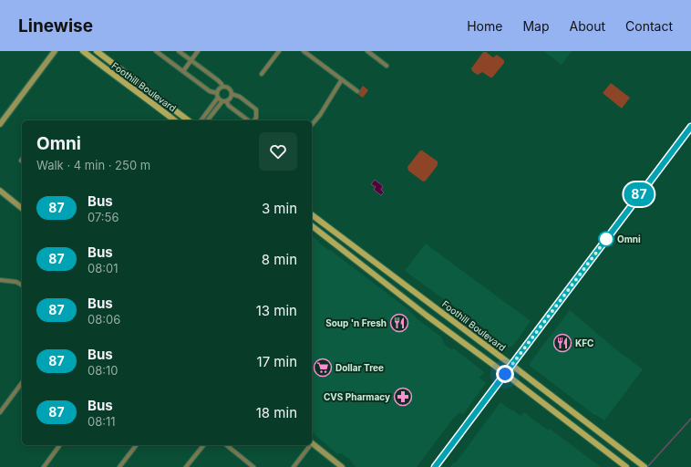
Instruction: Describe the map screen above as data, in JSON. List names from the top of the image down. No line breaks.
{"streets":{"main road":["Foothill Boulevard"]},"places":{"other":["Omni"],"restaurant":["Soup 'n Fresh","KFC"],"supermarket":["Dollar Tree"],"pharmacy":["CVS Pharmacy"]},"lines":["bus line 87"],"page":{"header":"Linewise","nav":["Home","Map","About","Contact"],"on_map":"87","heading":["Omni","Walk · 4 min · 250 m"],"list":[{"mark":"87","name":"Bus","note":"07:56","value":"3 min"},{"mark":"87","name":"Bus","note":"08:01","value":"8 min"},{"mark":"87","name":"Bus","note":"08:06","value":"13 min"},{"mark":"87","name":"Bus","note":"08:10","value":"17 min"},{"mark":"87","name":"Bus","note":"08:11","value":"18 min"}]}}
